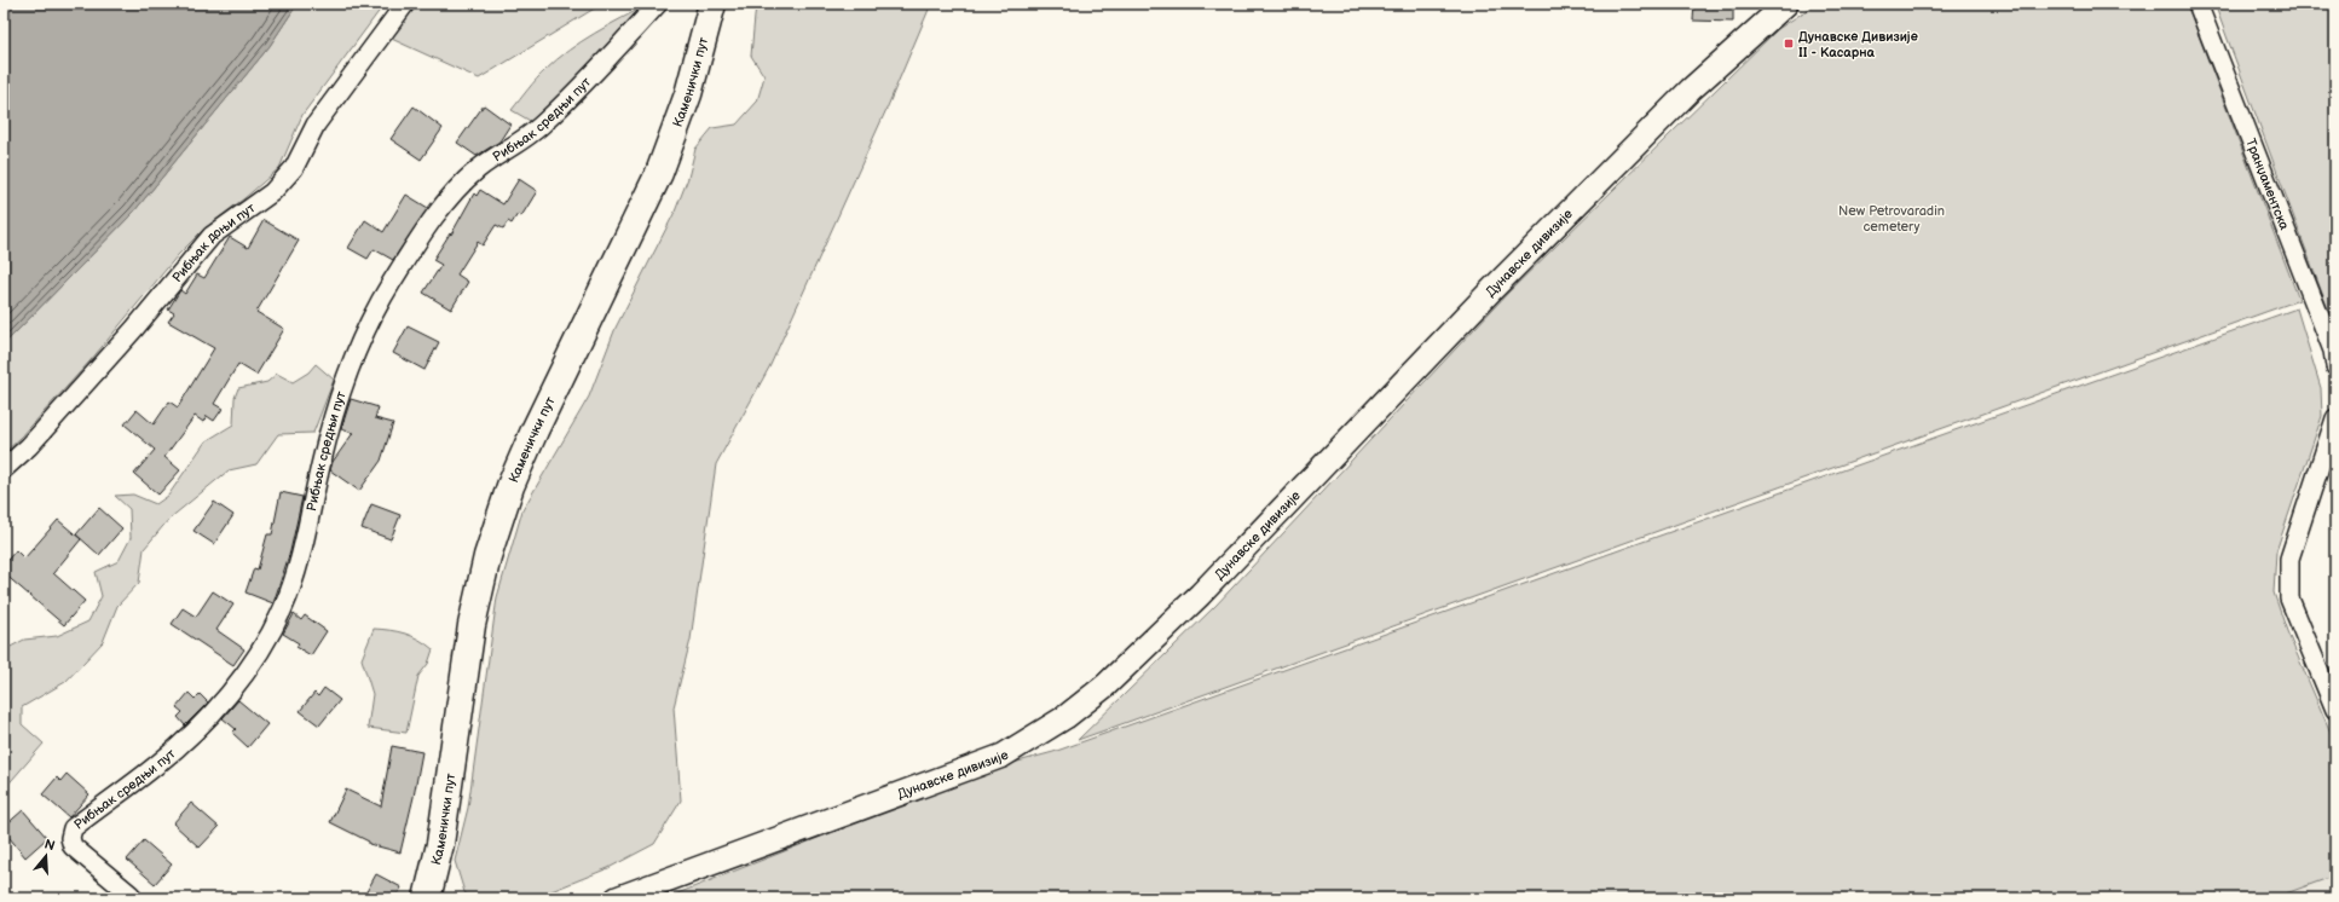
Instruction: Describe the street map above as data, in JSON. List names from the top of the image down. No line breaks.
{"streets":{"main road":["Каменички пут"],"street":["Рибњак средњи пут","Транџаментска","Рибњак доњи пут","Дунавске дивизије"]},"parks":["New Petrovaradin cemetery"],"places":{"transit":["Дунавске Дивизије II - Касарна"]},"north":"top"}
